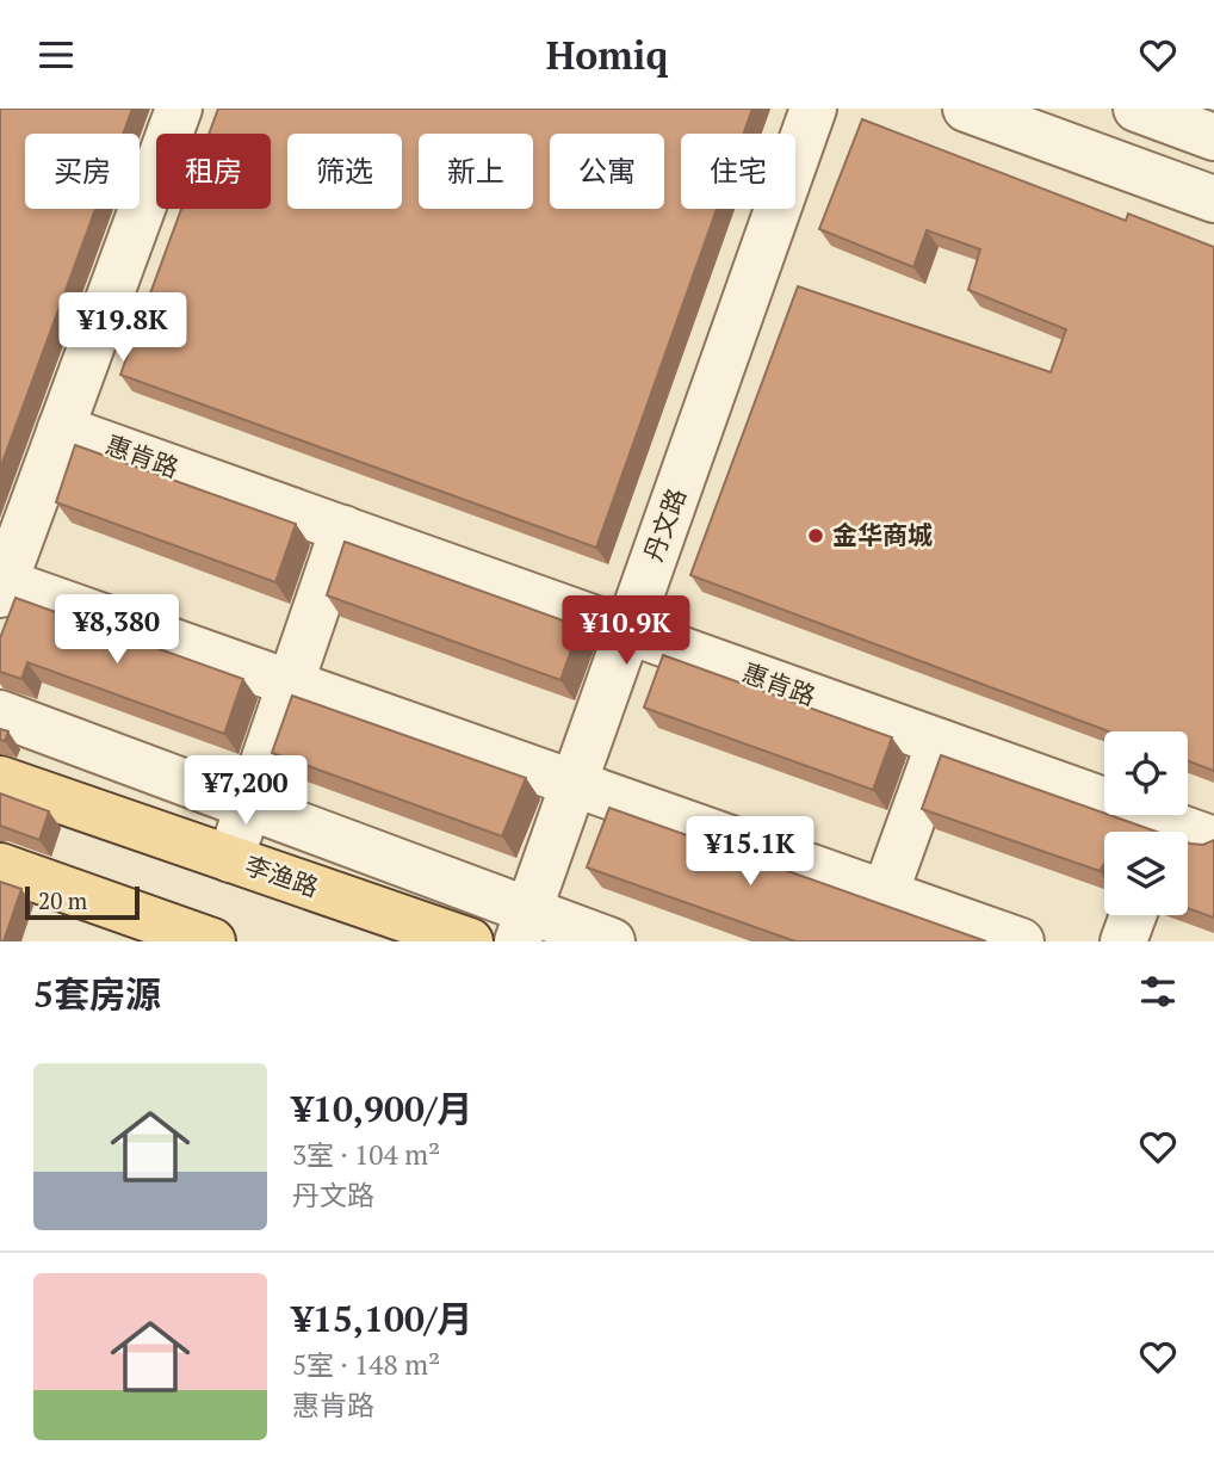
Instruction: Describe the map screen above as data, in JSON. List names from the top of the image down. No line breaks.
{"streets":{"main road":["李渔路"],"street":["惠肯路","丹文路"]},"crossings":[["惠肯路","丹文路"]],"places":["金华商城"],"scale_bar":"20 m","page":{"header":"Homiq","chip":["买房","租房","筛选","新上","公寓","住宅"],"price":["¥19.8K","¥8,380","¥10.9K","¥7,200","¥15.1K"],"scale":"20 m","heading":"5套房源","list":[{"name":"¥10,900/月","note":"3室 · 104 m² · 丹文路"},{"name":"¥15,100/月","note":"5室 · 148 m² · 惠肯路"}]}}
